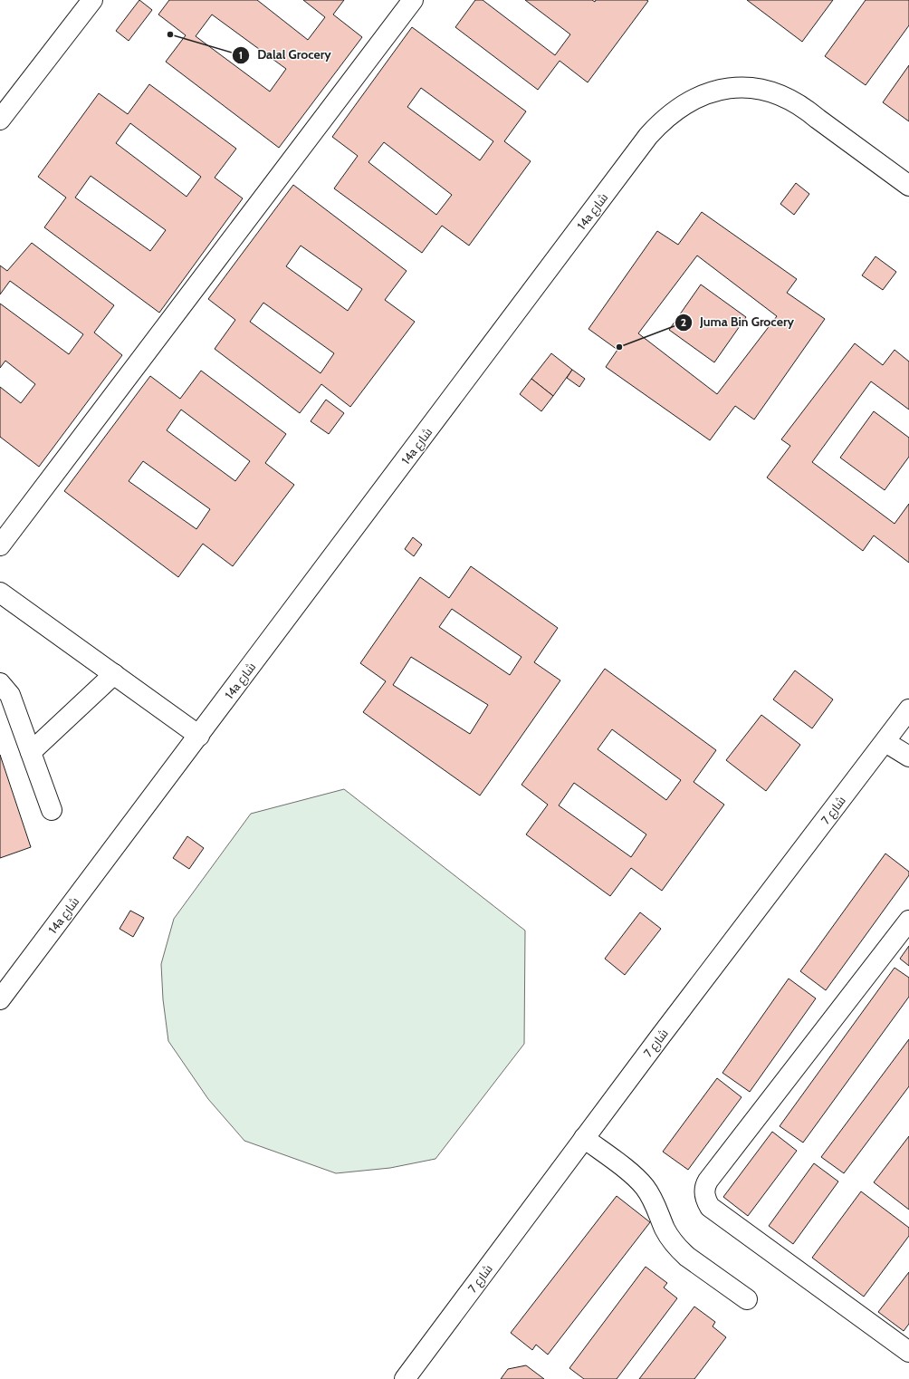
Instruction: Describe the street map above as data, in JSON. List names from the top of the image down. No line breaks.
{"streets":{"street":["14a شارع","شارع 7"]},"places":["Dalal Grocery","Juma Bin Grocery"]}
